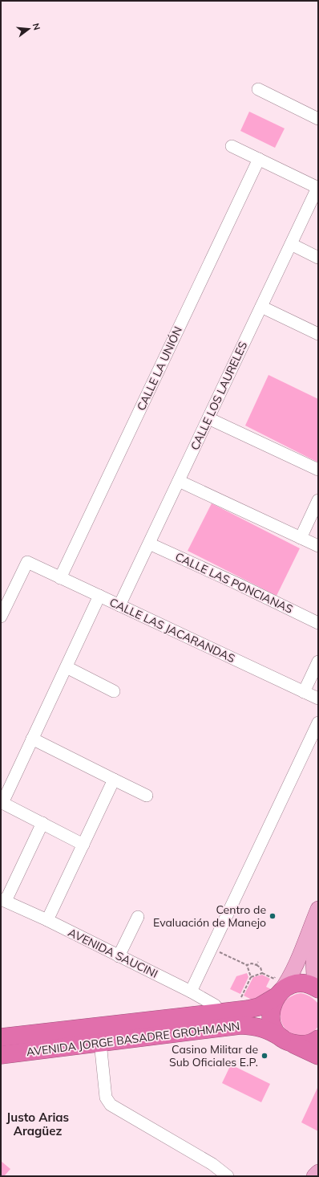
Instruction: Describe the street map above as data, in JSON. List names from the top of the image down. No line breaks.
{"streets":{"highway":["AVENIDA JORGE BASADRE GROHMANN"],"street":["CALLE LA UNIÓN","CALLE LOS LAURELES","CALLE LAS PONCIANAS","CALLE LAS JACARANDAS","AVENIDA SAUCINI"]},"crossings":[["CALLE LA UNIÓN","CALLE LAS JACARANDAS"],["CALLE LOS LAURELES","CALLE LAS PONCIANAS"],["CALLE LOS LAURELES","CALLE LAS JACARANDAS"],["AVENIDA SAUCINI","AVENIDA JORGE BASADRE GROHMANN"]],"districts":["Justo Arias Aragüez"],"places":["Centro de Evaluación de Manejo","Casino Militar de Sub Oficiales E.P."],"north":"right"}
